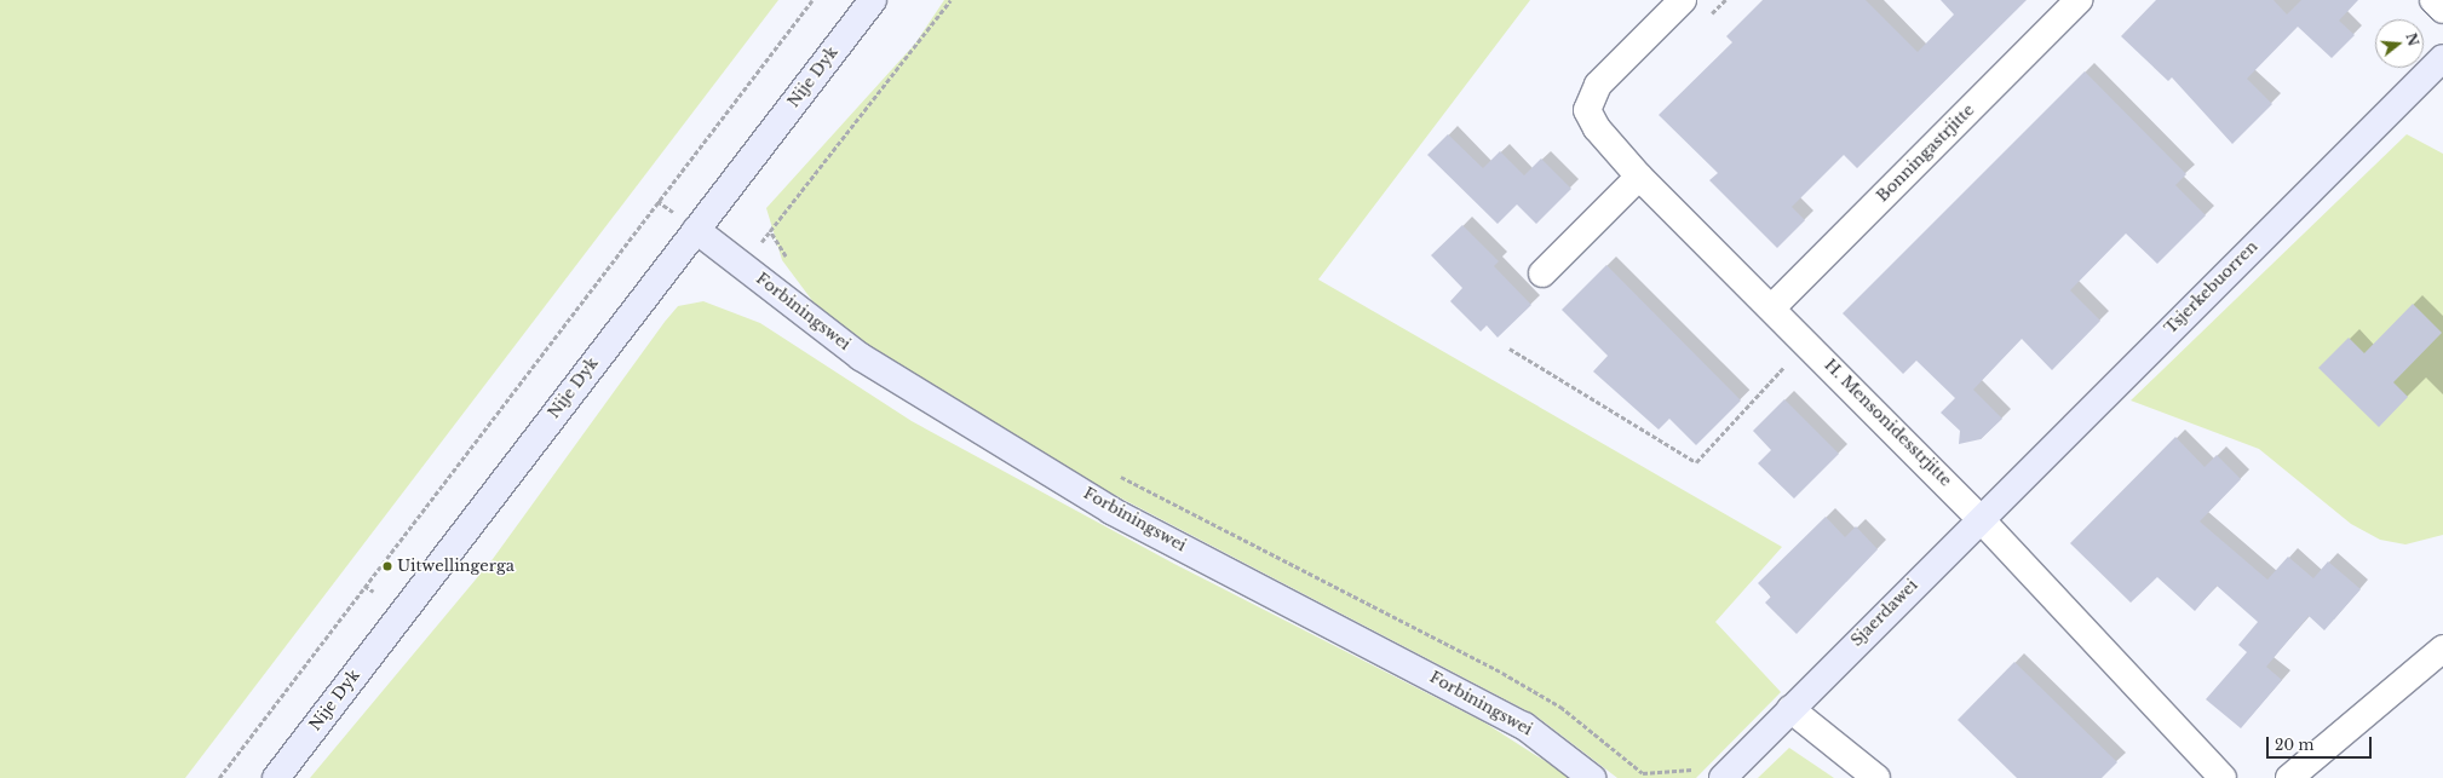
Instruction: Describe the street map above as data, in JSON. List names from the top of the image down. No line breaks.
{"streets":{"street":["Nije Dyk","Bonningastrjitte","Tsjerkebuorren","Forbiningswei","H. Mensonidesstrjitte","Sjaerdawei"]},"crossings":[["Nije Dyk","Forbiningswei"],["Bonningastrjitte","H. Mensonidesstrjitte"],["Tsjerkebuorren","H. Mensonidesstrjitte"],["Tsjerkebuorren","Sjaerdawei"],["H. Mensonidesstrjitte","Sjaerdawei"]],"places":["Uitwellingerga"],"scale_bar":"20 m","north":"right"}
